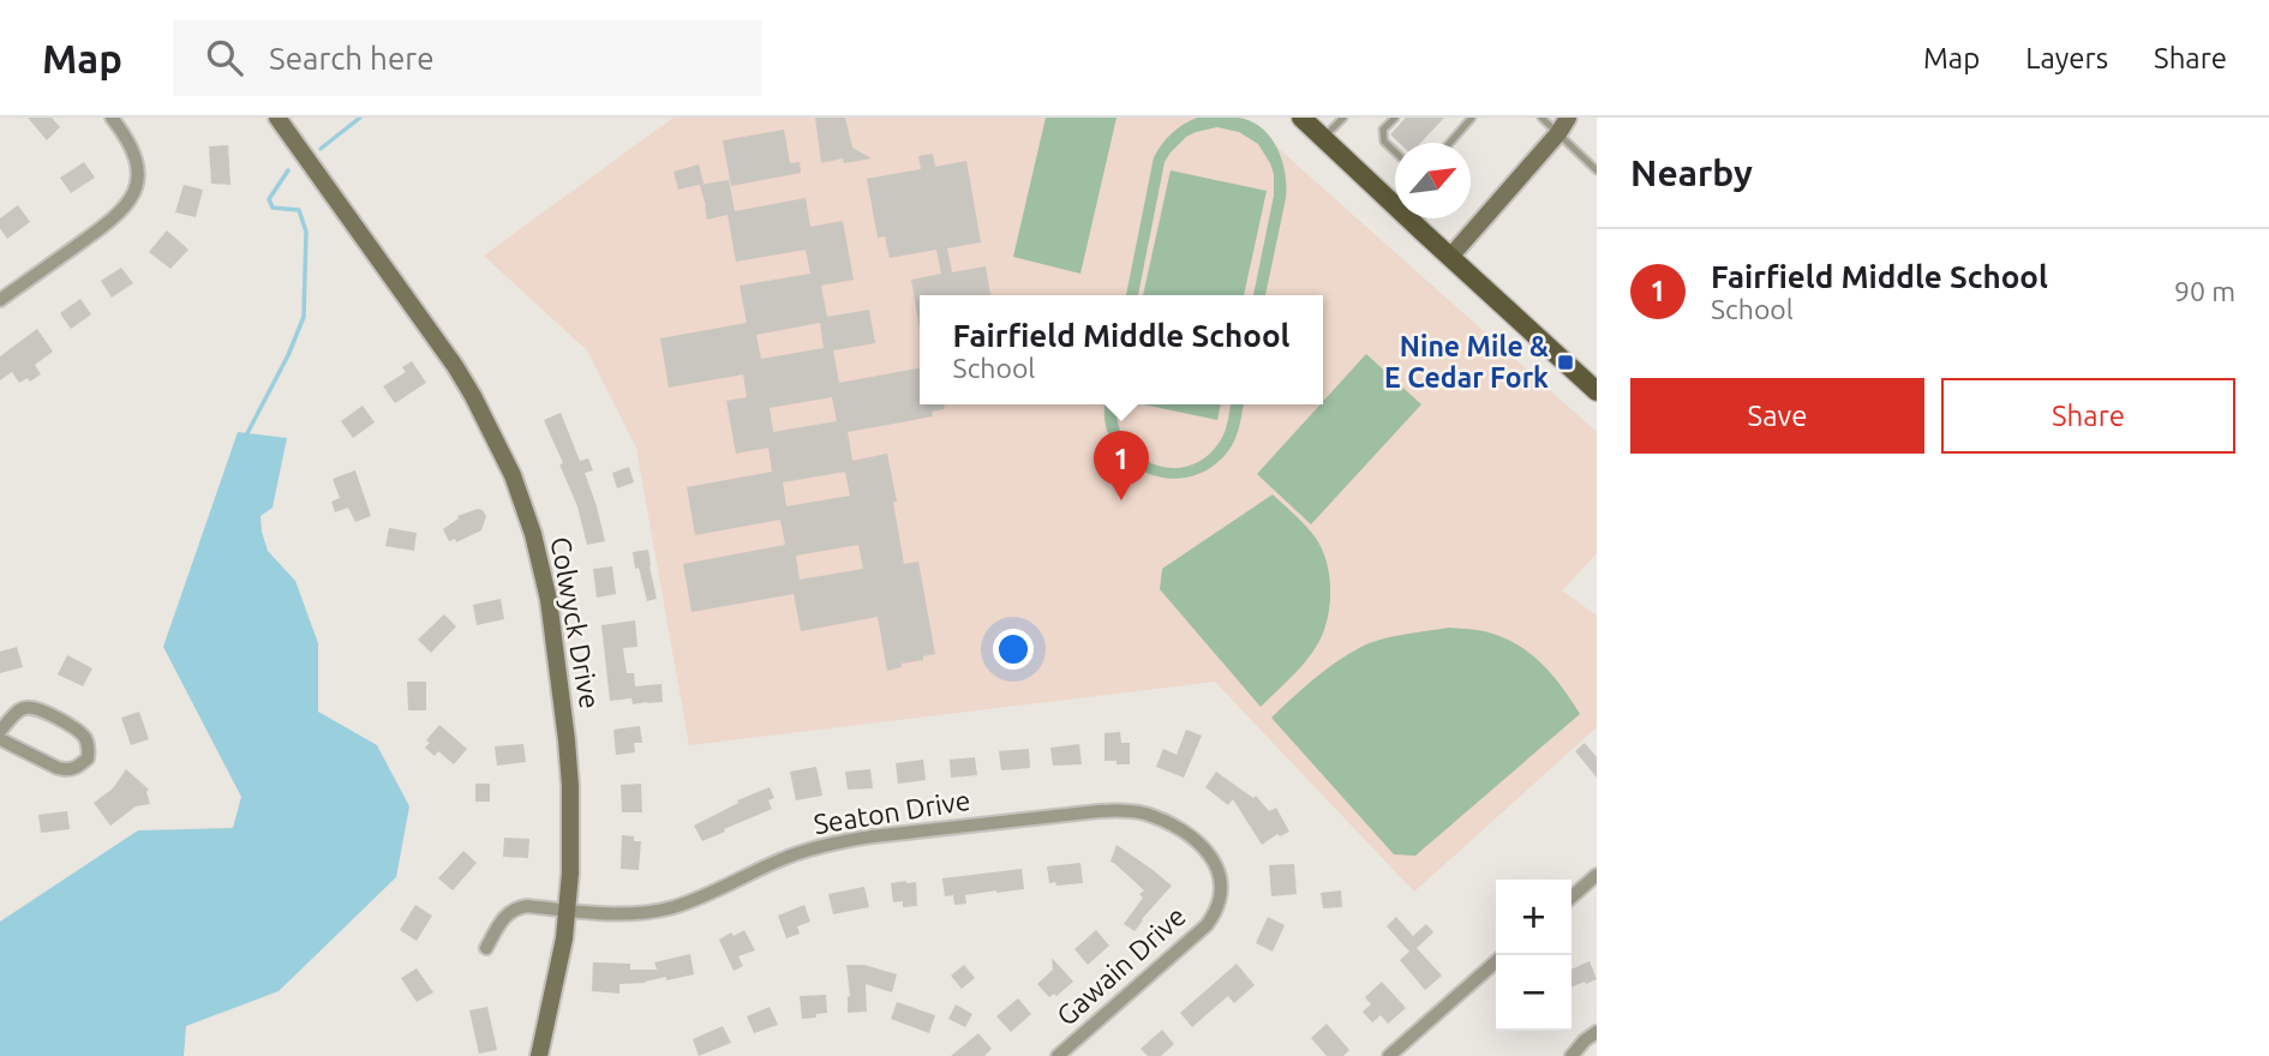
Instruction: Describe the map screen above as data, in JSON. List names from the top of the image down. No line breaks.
{"streets":{"street":["Colwyck Drive","Seaton Drive","Gawain Drive"]},"crossings":[["Colwyck Drive","Seaton Drive"],["Seaton Drive","Gawain Drive"]],"places":{"transit":["Nine Mile & E Cedar Fork"]},"north":"top right","page":{"header":"Map","search":"Search here","nav":["Map","Layers","Share"],"heading":"Nearby","list":[{"mark":"1","name":"Fairfield Middle School","note":"School","value":"90 m"}],"popup":["Fairfield Middle School","School"],"buttons":["Save","Share"],"pins":"1","map_buttons":["+","−"]}}
